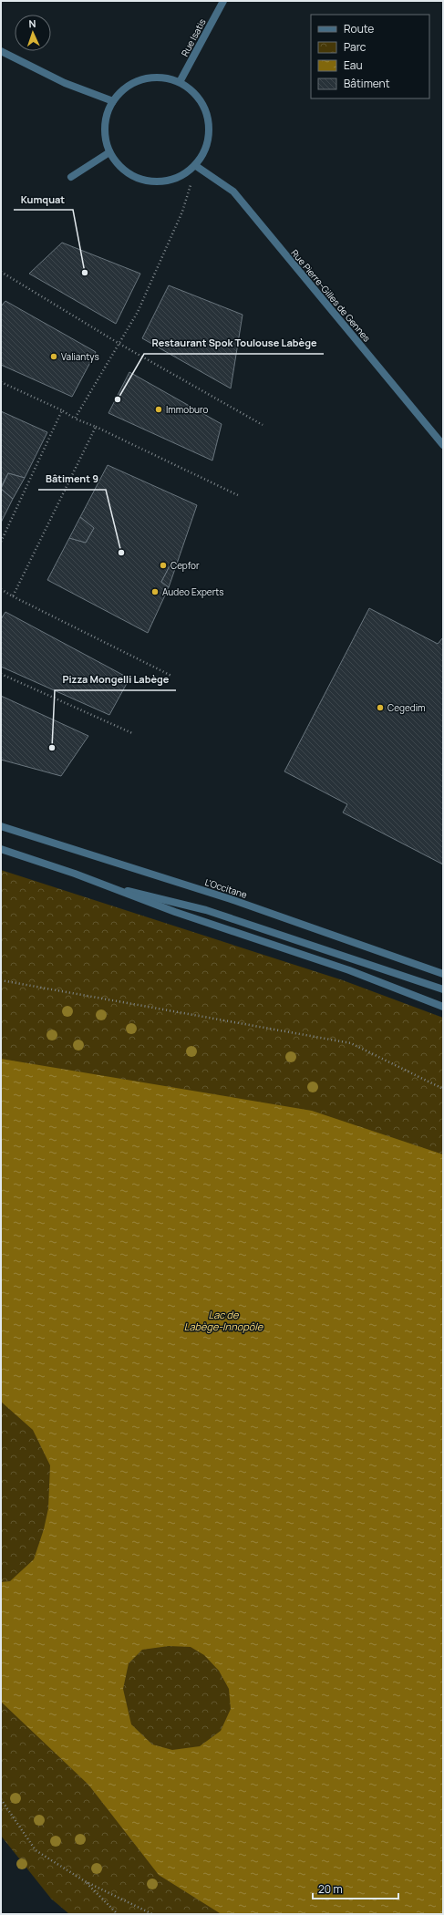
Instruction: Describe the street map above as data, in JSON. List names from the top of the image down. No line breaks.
{"streets":{"street":["Rue Isatis","Rue Pierre-Gilles de Gennes","L'Occitane"]},"crossings":[["Rue Isatis","Rue Pierre-Gilles de Gennes"]],"water":["Lac de Labège-Innopôle"],"places":["Kumquat","Valiantys","Restaurant Spok Toulouse Labège","Immoburo","Bâtiment 9","Cepfor","Audeo Experts","Cegedim","Pizza Mongelli Labège"],"legend":["Route","Parc","Eau","Bâtiment"],"scale_bar":"20 m","north":"top"}
